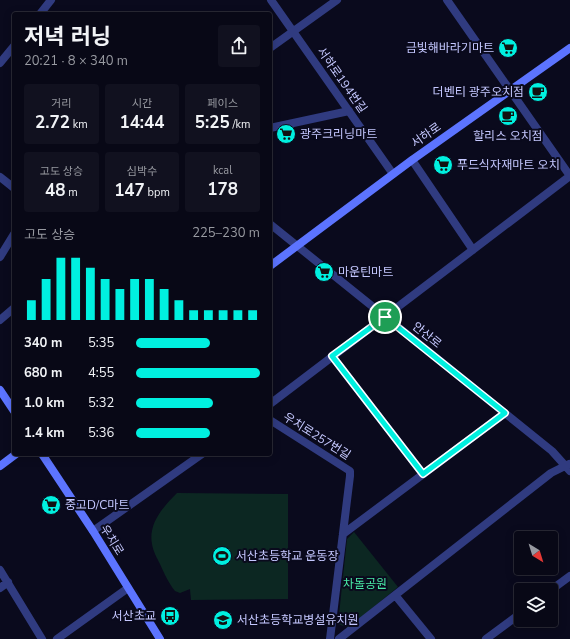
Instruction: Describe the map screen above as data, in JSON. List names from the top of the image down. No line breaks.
{"streets":{"main road":["서하로","우치로"],"street":["서하로194번길","안산로","우치로257번길"]},"crossings":[["서하로194번길","서하로"],["서하로","안산로"],["안산로","우치로257번길"]],"parks":["차돌공원"],"places":{"supermarket":["금빛해바라기마트","광주크리닝마트","푸드식자재마트 오치","마운틴마트","중고D/C마트"],"cafe":["더벤티 광주오치점","할리스 오치점"],"sports":["서산초등학교 운동장"],"bus stop":["서산초교"],"school or university":["서산초등학교병설유치원"]},"north":"bottom right","page":{"heading":["저녁 러닝","20:21 · 8 × 340 m"],"stats":[["거리","2.72 km"],["시간","14:44"],["페이스","5:25 /km"],["고도 상승","48 m"],["심박수","147 bpm"],["kcal","178"]],"chart":["고도 상승","225–230 m"],"list":[{"name":"340 m","note":"5:35"},{"name":"680 m","note":"4:55"},{"name":"1.0 km","note":"5:32"},{"name":"1.4 km","note":"5:36"}]}}
